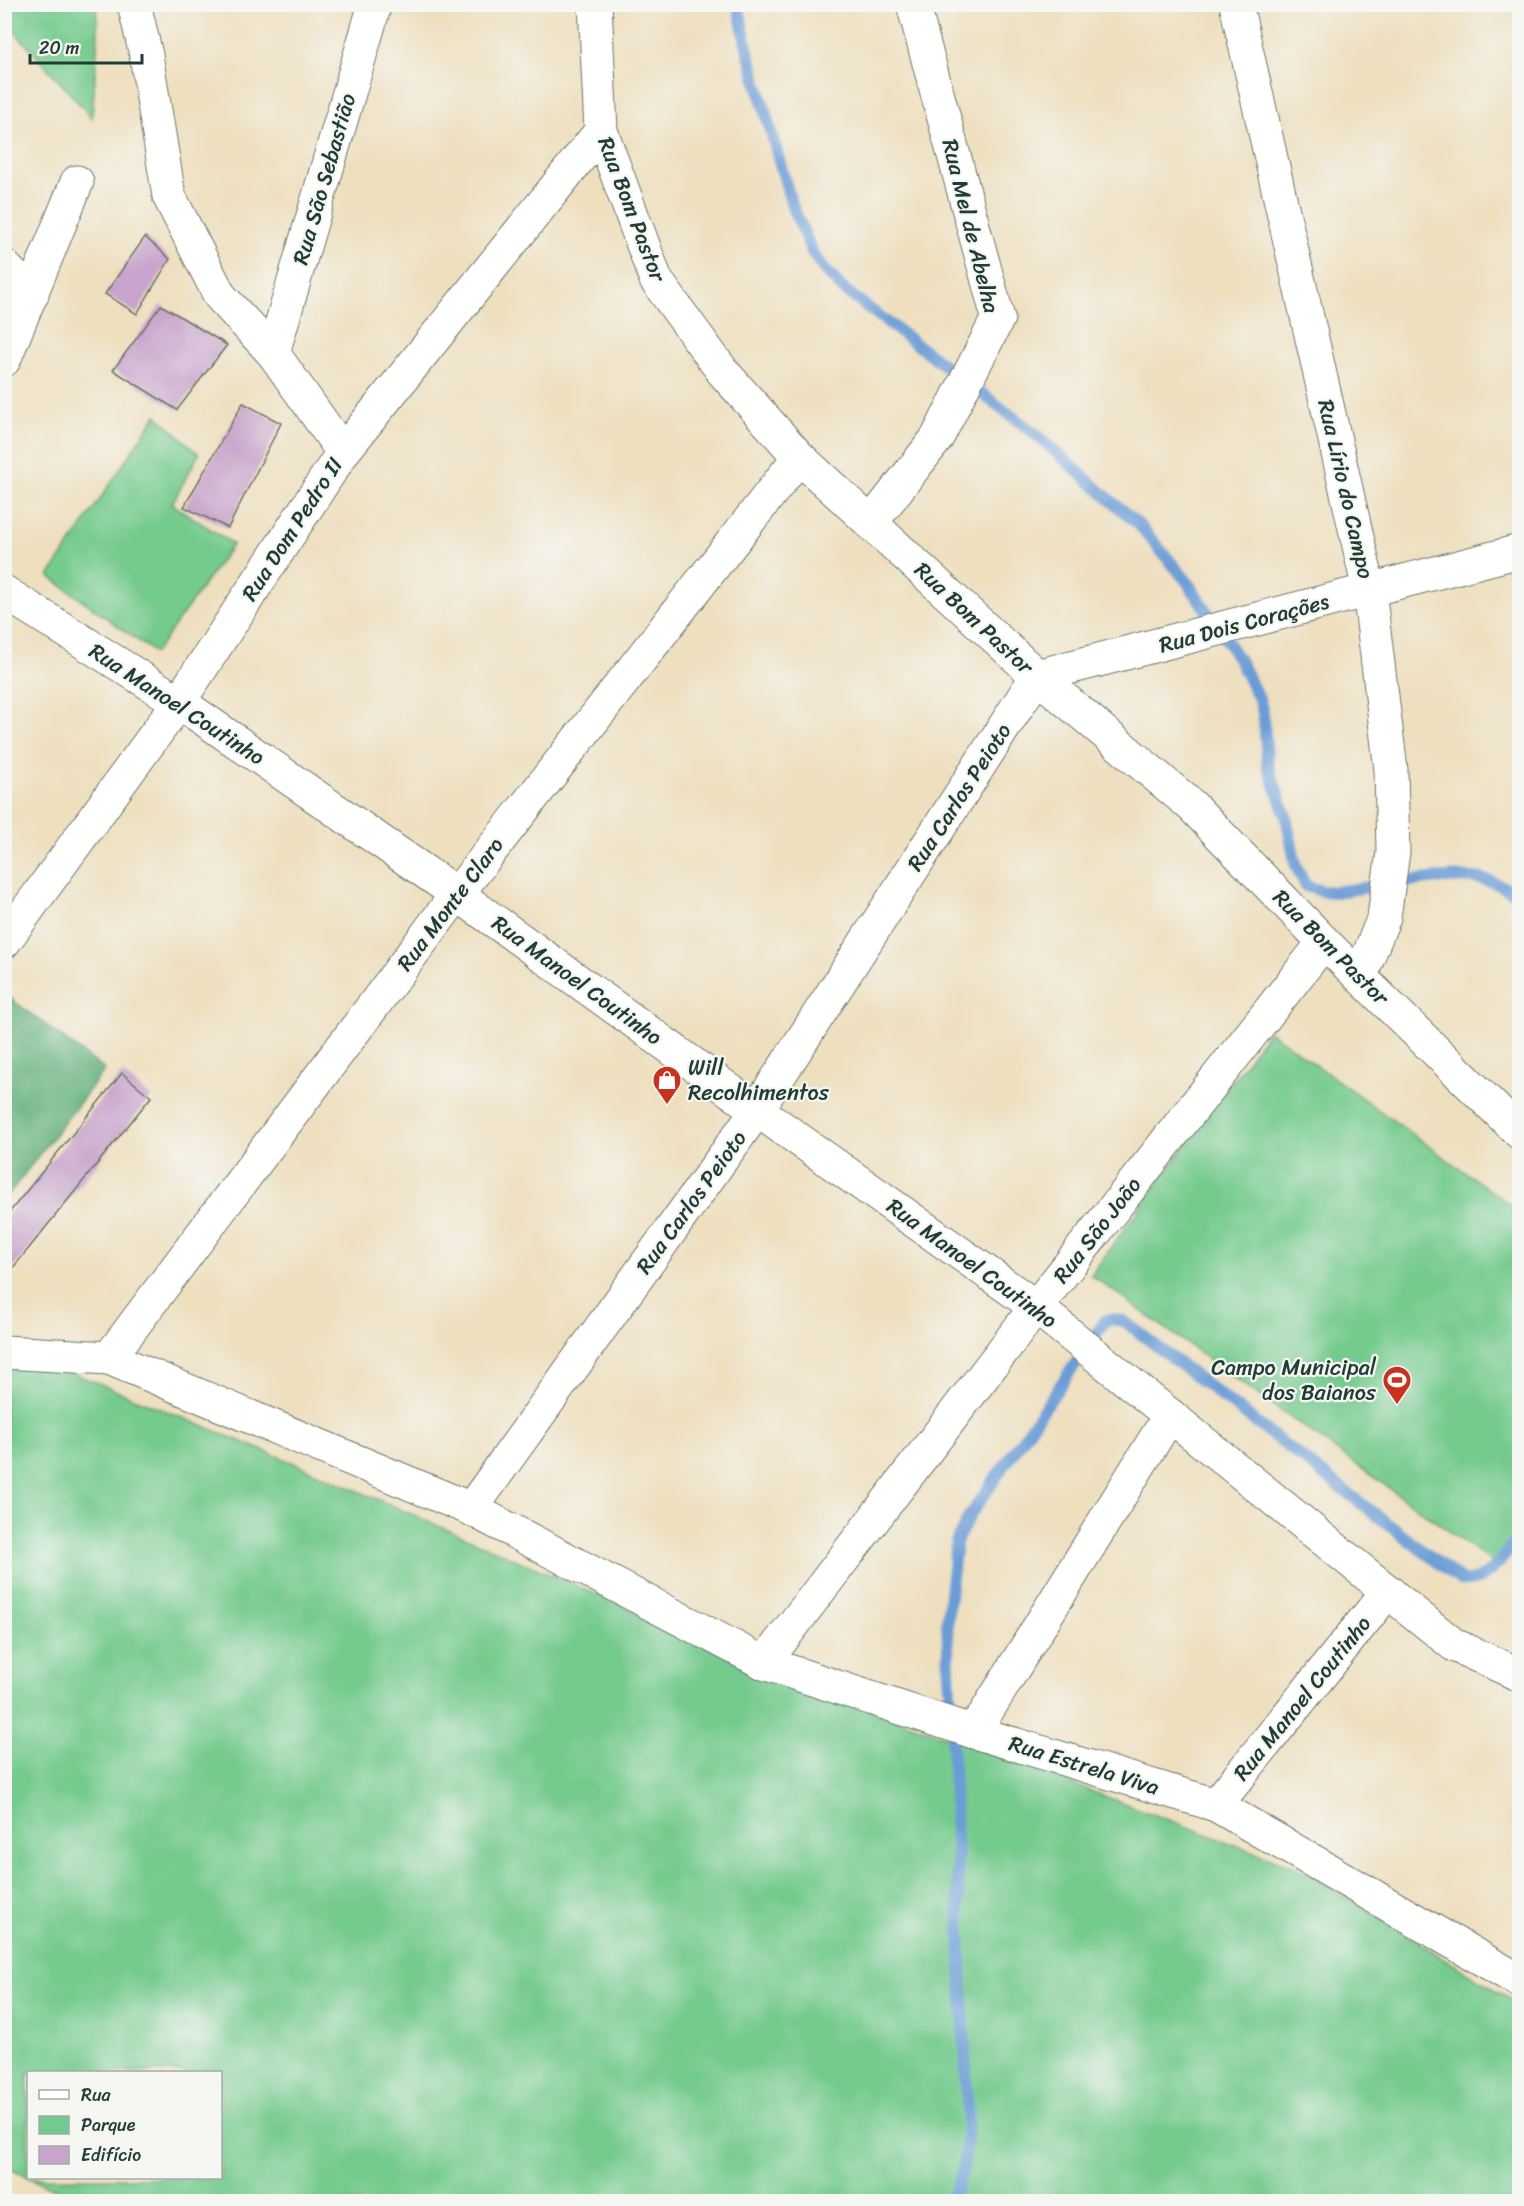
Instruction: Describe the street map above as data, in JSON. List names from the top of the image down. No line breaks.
{"streets":{"street":["Rua São Sebastião","Rua Bom Pastor","Rua Mel de Abelha","Rua Lírio do Campo","Rua Dom Pedro II","Rua Dois Corações","Rua Manoel Coutinho","Rua Carlos Peioto","Rua Monte Claro","Rua São João","Rua Estrela Viva"]},"crossings":[["Rua Bom Pastor","Rua Mel de Abelha"],["Rua Bom Pastor","Rua Lírio do Campo"],["Rua Bom Pastor","Rua Dom Pedro II"],["Rua Bom Pastor","Rua Dois Corações"],["Rua Bom Pastor","Rua Carlos Peioto"],["Rua Bom Pastor","Rua Monte Claro"],["Rua Bom Pastor","Rua São João"],["Rua Lírio do Campo","Rua Dois Corações"],["Rua Dom Pedro II","Rua Manoel Coutinho"],["Rua Dois Corações","Rua Carlos Peioto"],["Rua Manoel Coutinho","Rua Carlos Peioto"],["Rua Manoel Coutinho","Rua Monte Claro"],["Rua Manoel Coutinho","Rua São João"],["Rua Manoel Coutinho","Rua Estrela Viva"]],"places":{"shop":["Will Recolhimentos"],"sports":["Campo Municipal dos Baianos"]},"legend":["Rua","Parque","Edifício"],"scale_bar":"20 m"}
